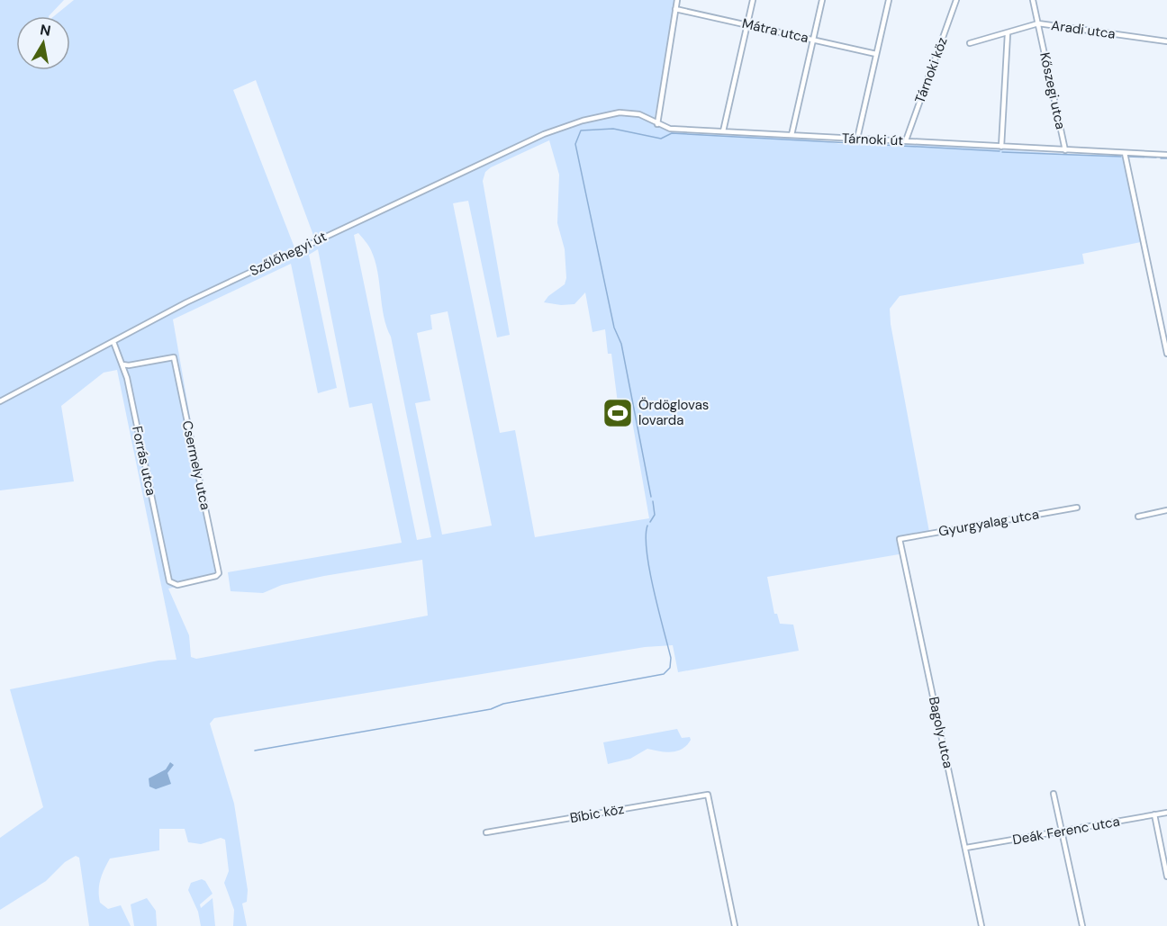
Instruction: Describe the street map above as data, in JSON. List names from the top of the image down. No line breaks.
{"streets":{"street":["Aradi utca","Mátra utca","Tárnoki köz","Kőszegi utca","Tárnoki út","Szőlőhegyi út","Forrás utca","Csermely utca","Gyurgyalag utca","Bagoly utca","Bíbic köz","Deák Ferenc utca"]},"crossings":[["Aradi utca","Kőszegi utca"],["Tárnoki köz","Tárnoki út"],["Kőszegi utca","Tárnoki út"],["Tárnoki út","Szőlőhegyi út"],["Szőlőhegyi út","Forrás utca"],["Forrás utca","Csermely utca"],["Gyurgyalag utca","Bagoly utca"],["Bagoly utca","Deák Ferenc utca"]],"places":{"sports":["Ördöglovas lovarda"]},"north":"top"}
